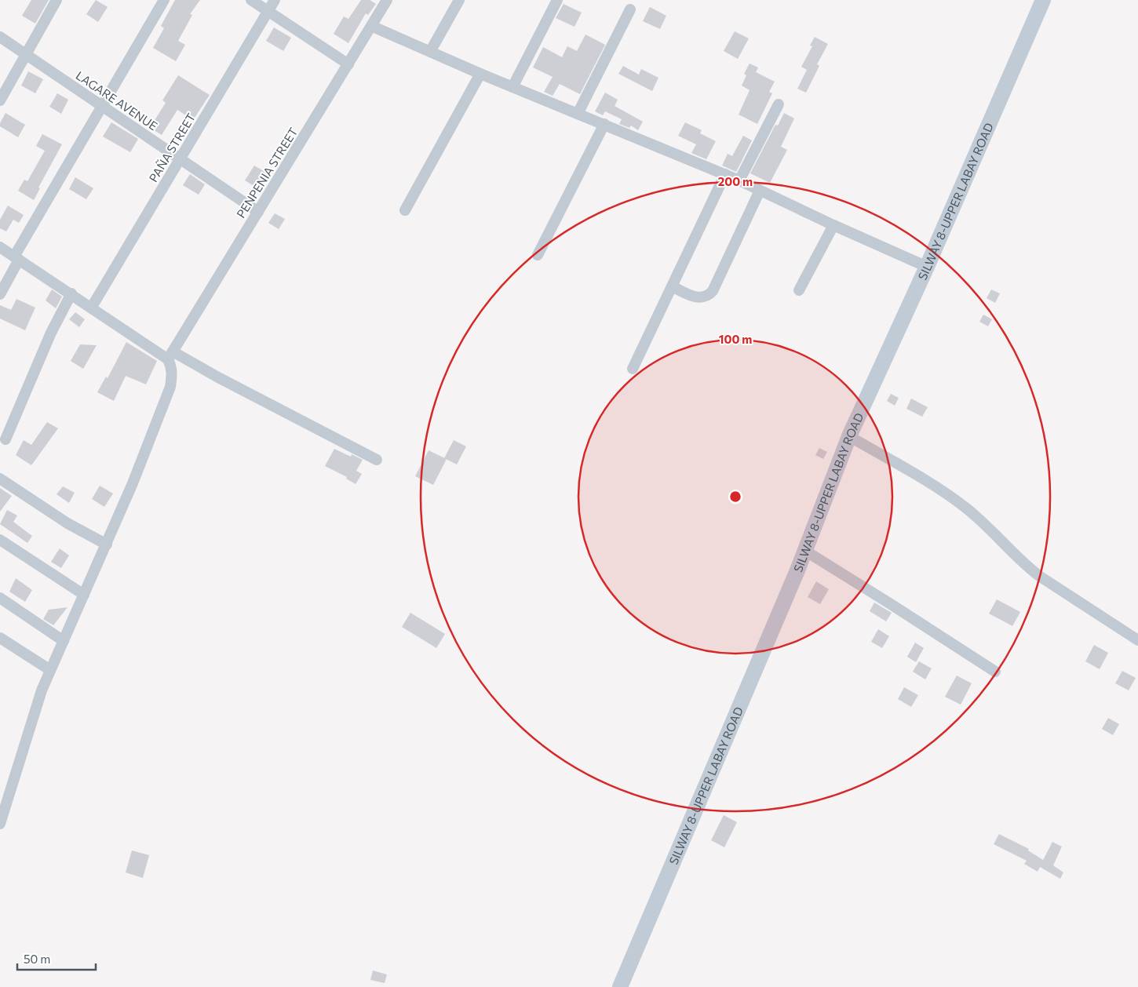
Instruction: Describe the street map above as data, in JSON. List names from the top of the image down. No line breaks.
{"streets":{"main road":["SILWAY 8-UPPER LABAY ROAD"],"street":["LAGARE AVENUE","PAÑA STREET","PENPENIA STREET"]},"crossings":[["LAGARE AVENUE","PAÑA STREET"],["LAGARE AVENUE","PENPENIA STREET"]],"scale_bar":"50 m","rings":["200 m","100 m"]}
